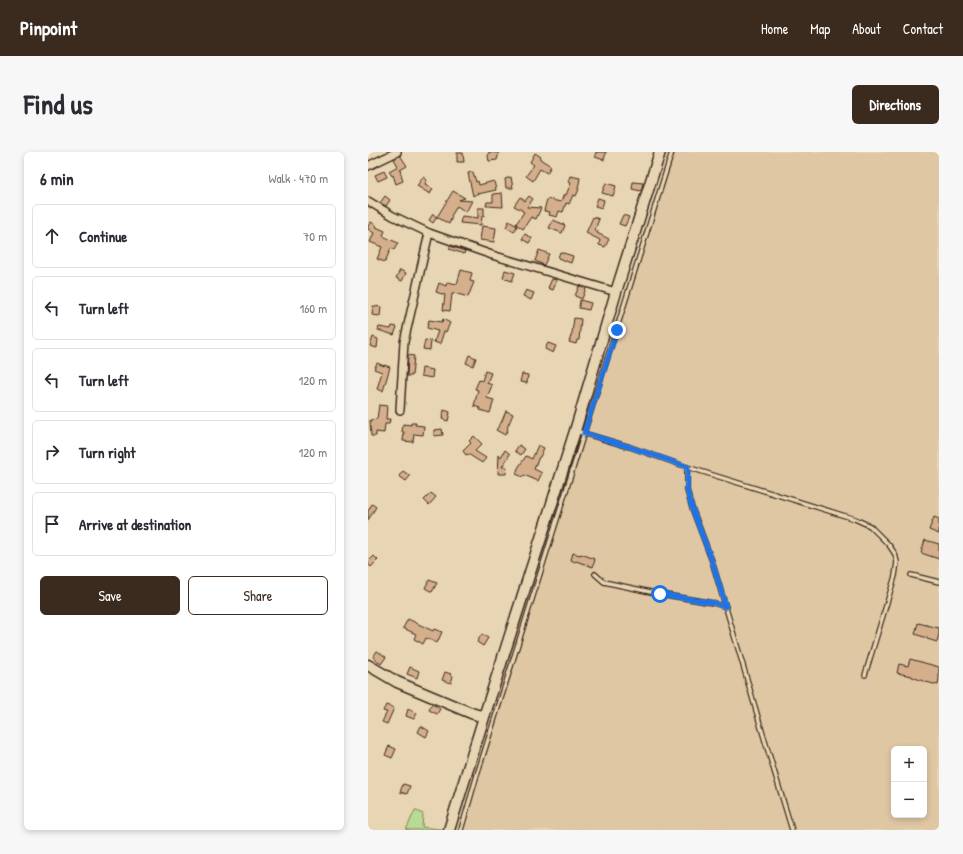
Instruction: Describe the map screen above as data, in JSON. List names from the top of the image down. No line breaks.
{"page":{"header":"Pinpoint","nav":["Home","Map","About","Contact"],"title":"Find us","buttons":["Directions",["Save","Share"]],"heading":["6 min","Walk · 470 m"],"list":[["Continue","70 m"],["Turn left","160 m"],["Turn left","120 m"],["Turn right","120 m"],"Arrive at destination"],"map_buttons":["+","−"]}}
